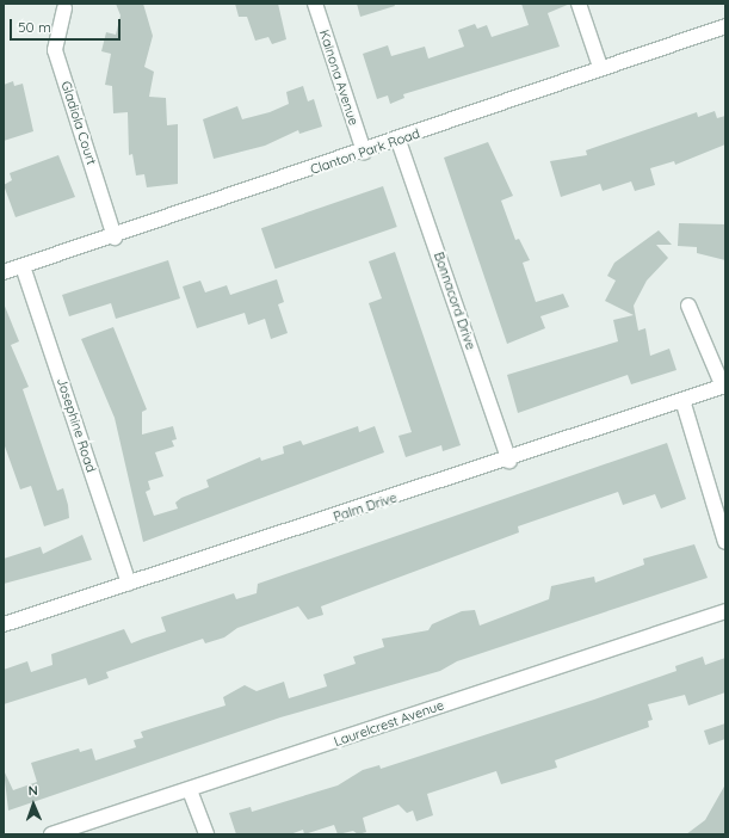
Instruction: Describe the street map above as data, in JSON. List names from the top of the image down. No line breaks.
{"streets":{"street":["Kainona Avenue","Gladiola Court","Clanton Park Road","Bonnacord Drive","Josephine Road","Palm Drive","Laurelcrest Avenue"]},"crossings":[["Kainona Avenue","Clanton Park Road"],["Gladiola Court","Clanton Park Road"],["Clanton Park Road","Bonnacord Drive"],["Clanton Park Road","Josephine Road"],["Bonnacord Drive","Palm Drive"],["Josephine Road","Palm Drive"]],"scale_bar":"50 m","north":"top"}
